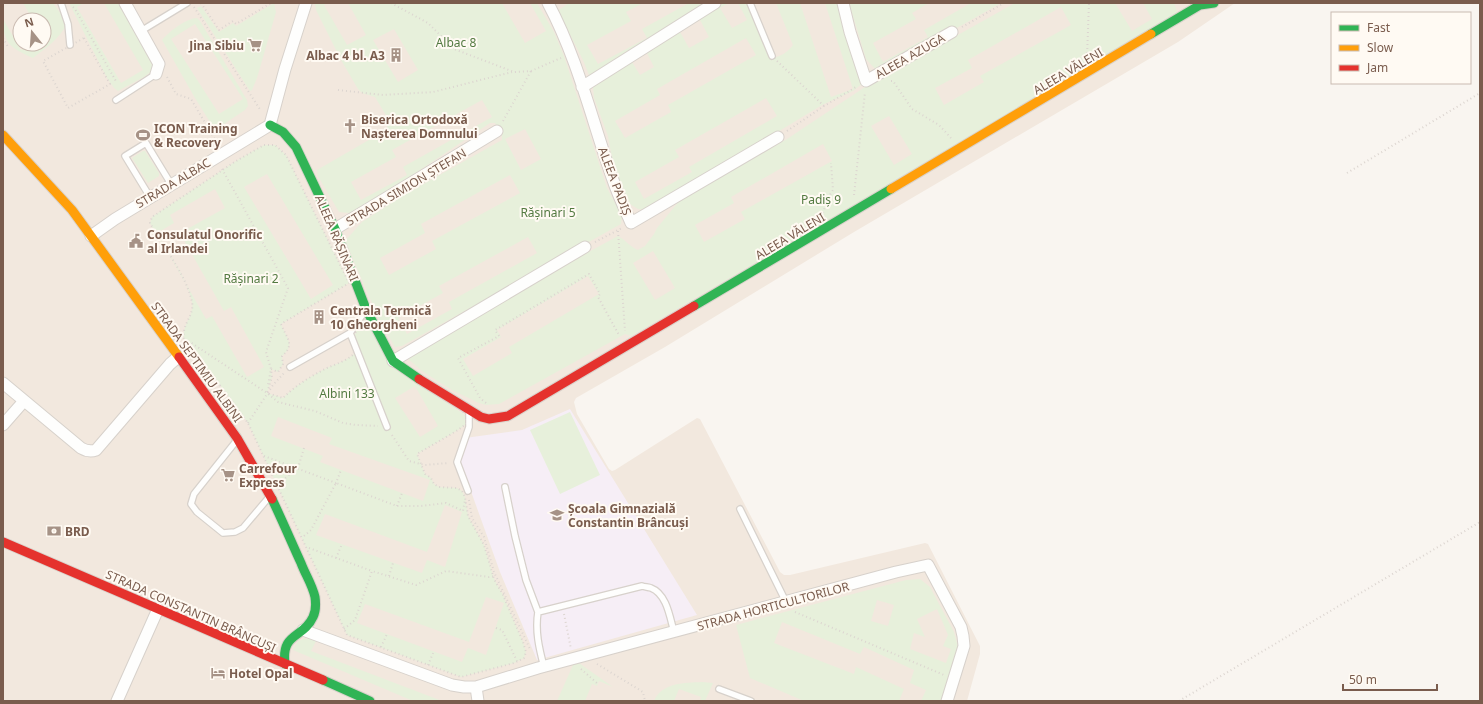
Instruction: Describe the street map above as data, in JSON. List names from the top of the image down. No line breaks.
{"streets":{"street":["ALEEA AZUGA","ALEEA VĂLENI","ALEEA PADIȘ","STRADA ALBAC","STRADA SIMION ȘTEFAN","ALEEA RĂȘINARI","STRADA SEPTIMIU ALBINI","STRADA HORTICULTORILOR","STRADA CONSTANTIN BRÂNCUȘI"]},"crossings":[["STRADA ALBAC","ALEEA RĂȘINARI"],["STRADA ALBAC","STRADA SEPTIMIU ALBINI"],["STRADA SIMION ȘTEFAN","ALEEA RĂȘINARI"],["STRADA SEPTIMIU ALBINI","STRADA HORTICULTORILOR"],["STRADA SEPTIMIU ALBINI","STRADA CONSTANTIN BRÂNCUȘI"]],"parks":["Albac 8","Padiș 9","Rășinari 5","Rășinari 2","Albini 133"],"places":{"supermarket":["Jina Sibiu","Carrefour Express"],"building":["Albac 4 bl. A3","Centrala Termică 10 Gheorgheni"],"church":["Biserica Ortodoxă Nașterea Domnului"],"sports":["ICON Training & Recovery"],"public building":["Consulatul Onorific al Irlandei"],"school or university":["Școala Gimnazială Constantin Brâncuși"],"bank":["BRD"],"hotel":["Hotel Opal"]},"legend":["Fast","Slow","Jam"],"scale_bar":"50 m","north":"top"}
